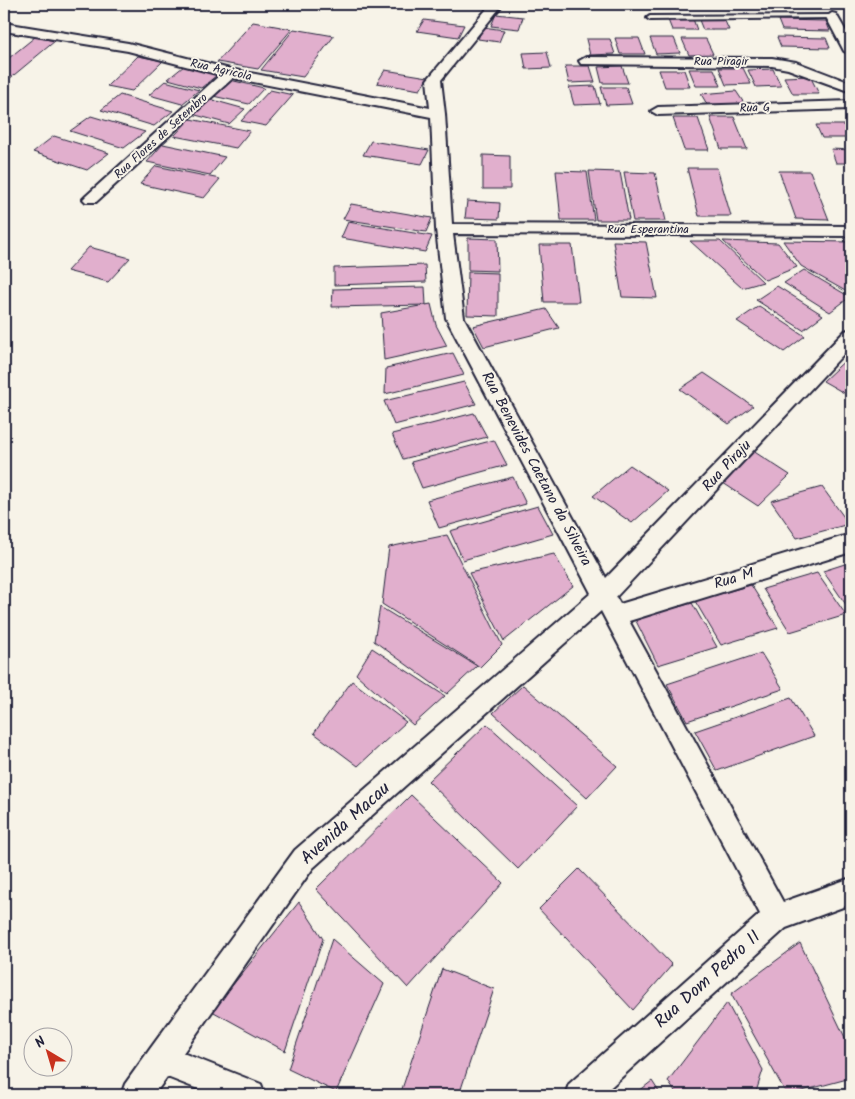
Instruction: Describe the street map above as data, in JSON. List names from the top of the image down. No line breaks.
{"streets":{"street":["Rua Piragir","Rua Agricola","Rua G","Rua Flores de Setembro","Rua Esperantina","Rua Piraju","Rua Benevides Caetano da Silveira","Rua M","Avenida Macau","Rua Dom Pedro II"]},"crossings":[["Rua Agricola","Rua Flores de Setembro"],["Rua Agricola","Rua Benevides Caetano da Silveira"],["Rua Esperantina","Rua Benevides Caetano da Silveira"],["Rua Piraju","Rua Benevides Caetano da Silveira"],["Rua Piraju","Rua M"],["Rua Piraju","Avenida Macau"],["Rua Benevides Caetano da Silveira","Rua M"],["Rua Benevides Caetano da Silveira","Avenida Macau"],["Rua Benevides Caetano da Silveira","Rua Dom Pedro II"],["Rua M","Avenida Macau"]],"north":"top left"}
